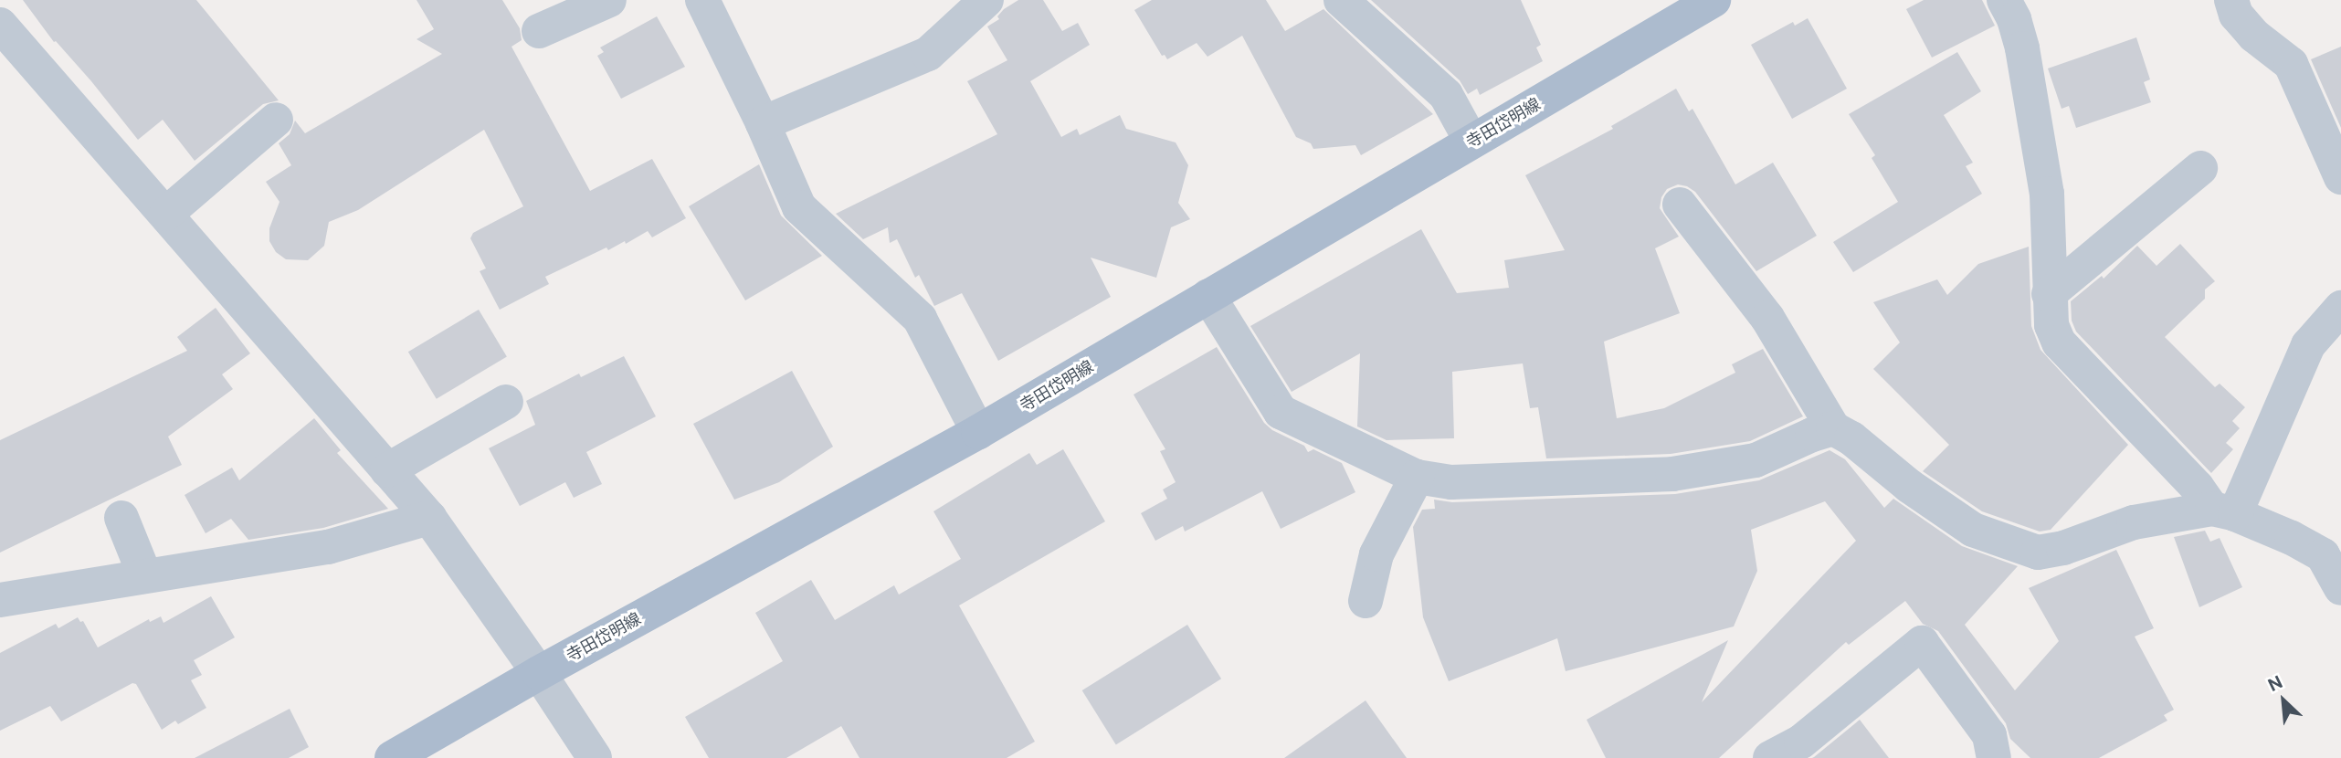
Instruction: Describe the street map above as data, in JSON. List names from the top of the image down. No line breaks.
{"streets":{"main road":["寺田岱明線"]},"north":"top left"}
